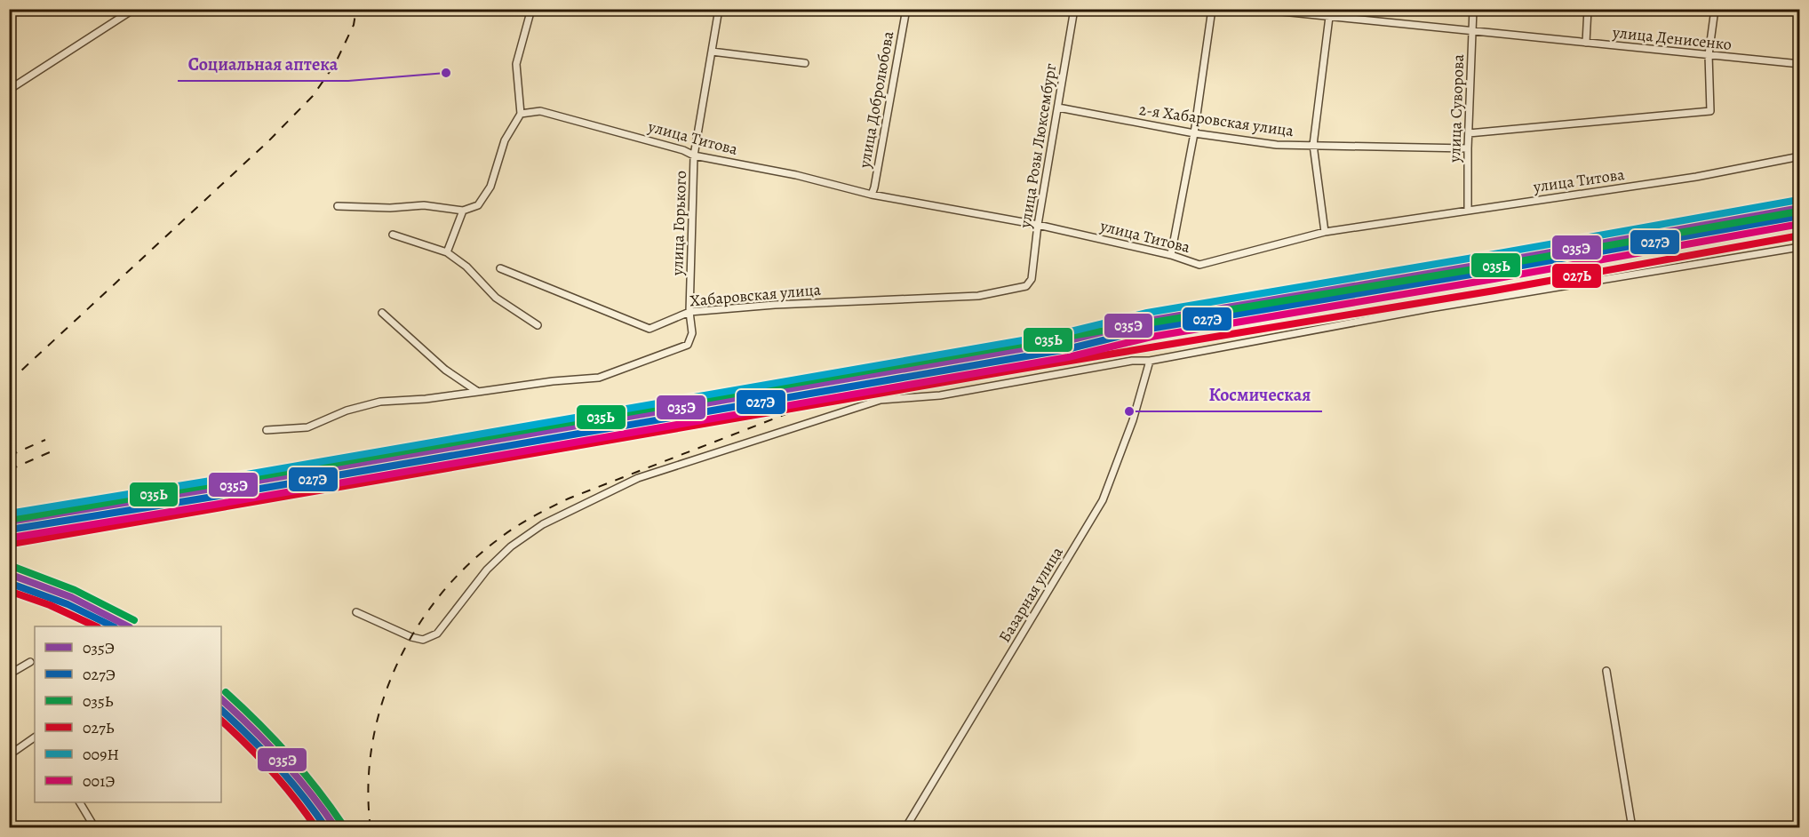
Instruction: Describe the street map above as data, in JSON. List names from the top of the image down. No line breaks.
{"streets":{"street":["улица Денисенко","улица Добролюбова","улица Суворова","2-я Хабаровская улица","улица Титова","улица Розы Люксембург","улица Горького","Хабаровская улица","Базарная улица"]},"crossings":[["улица Денисенко","улица Суворова"],["улица Добролюбова","улица Титова"],["улица Суворова","2-я Хабаровская улица"],["улица Суворова","улица Титова"],["2-я Хабаровская улица","улица Розы Люксембург"],["улица Титова","улица Розы Люксембург"],["улица Титова","улица Горького"],["улица Розы Люксембург","Хабаровская улица"],["улица Горького","Хабаровская улица"]],"places":["Социальная аптека","Космическая"],"lines":["transit line 009Н","transit line 035Э","transit line 035Ь","transit line 027Э","transit line 001Э","transit line 027Ь"],"legend":["035Э","027Э","035Ь","027Ь","009Н","001Э"]}
